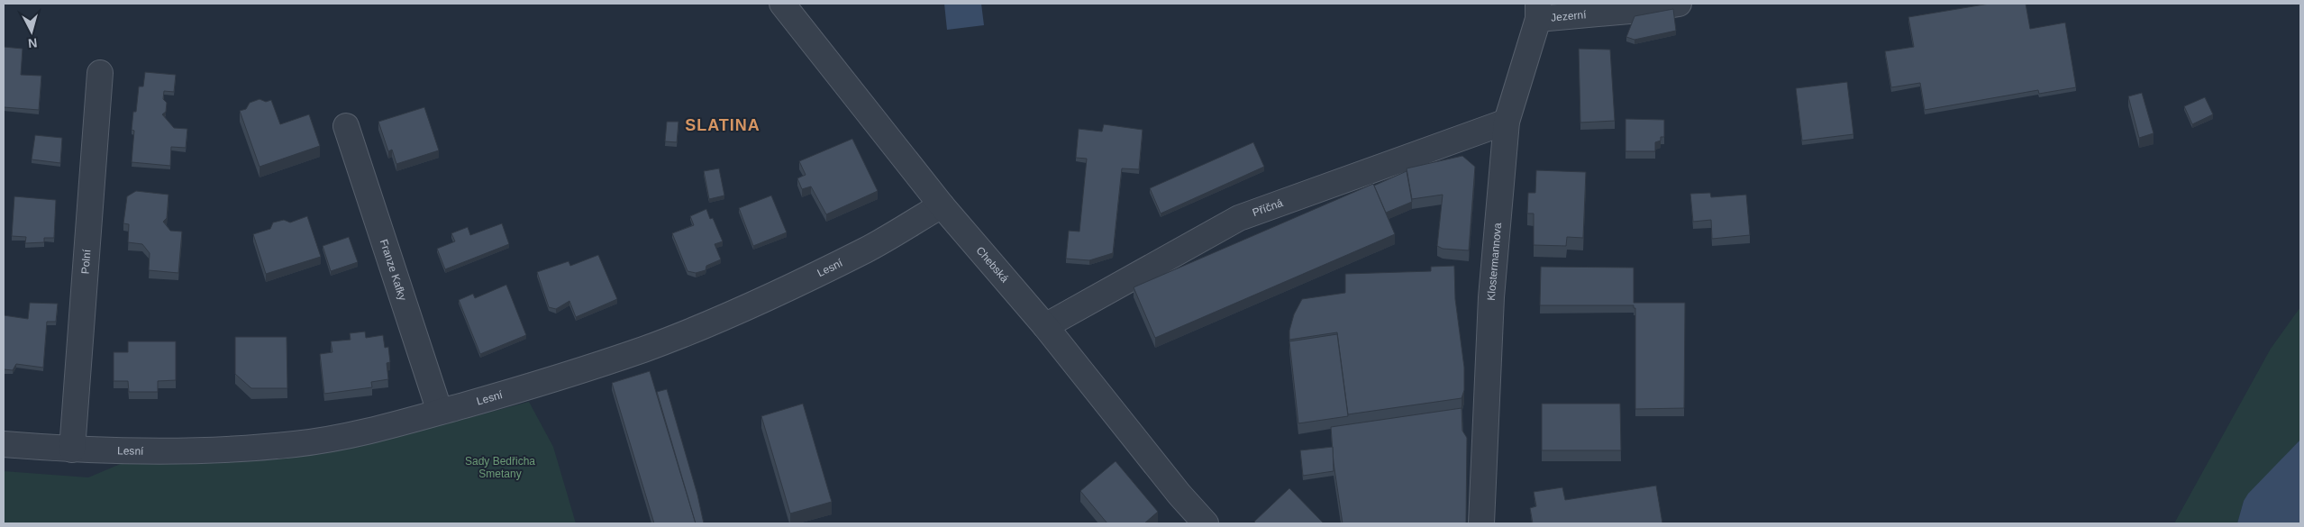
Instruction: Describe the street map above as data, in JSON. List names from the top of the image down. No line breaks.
{"streets":{"street":["Jezerní","Příčná","Polní","Klostermannova","Chebská","Lesní","Franze Kafky"]},"crossings":[["Jezerní","Klostermannova"],["Příčná","Klostermannova"],["Příčná","Chebská"],["Polní","Lesní"],["Chebská","Lesní"],["Lesní","Franze Kafky"]],"districts":["SLATINA"],"parks":["Sady Bedřicha Smetany"],"north":"bottom"}
